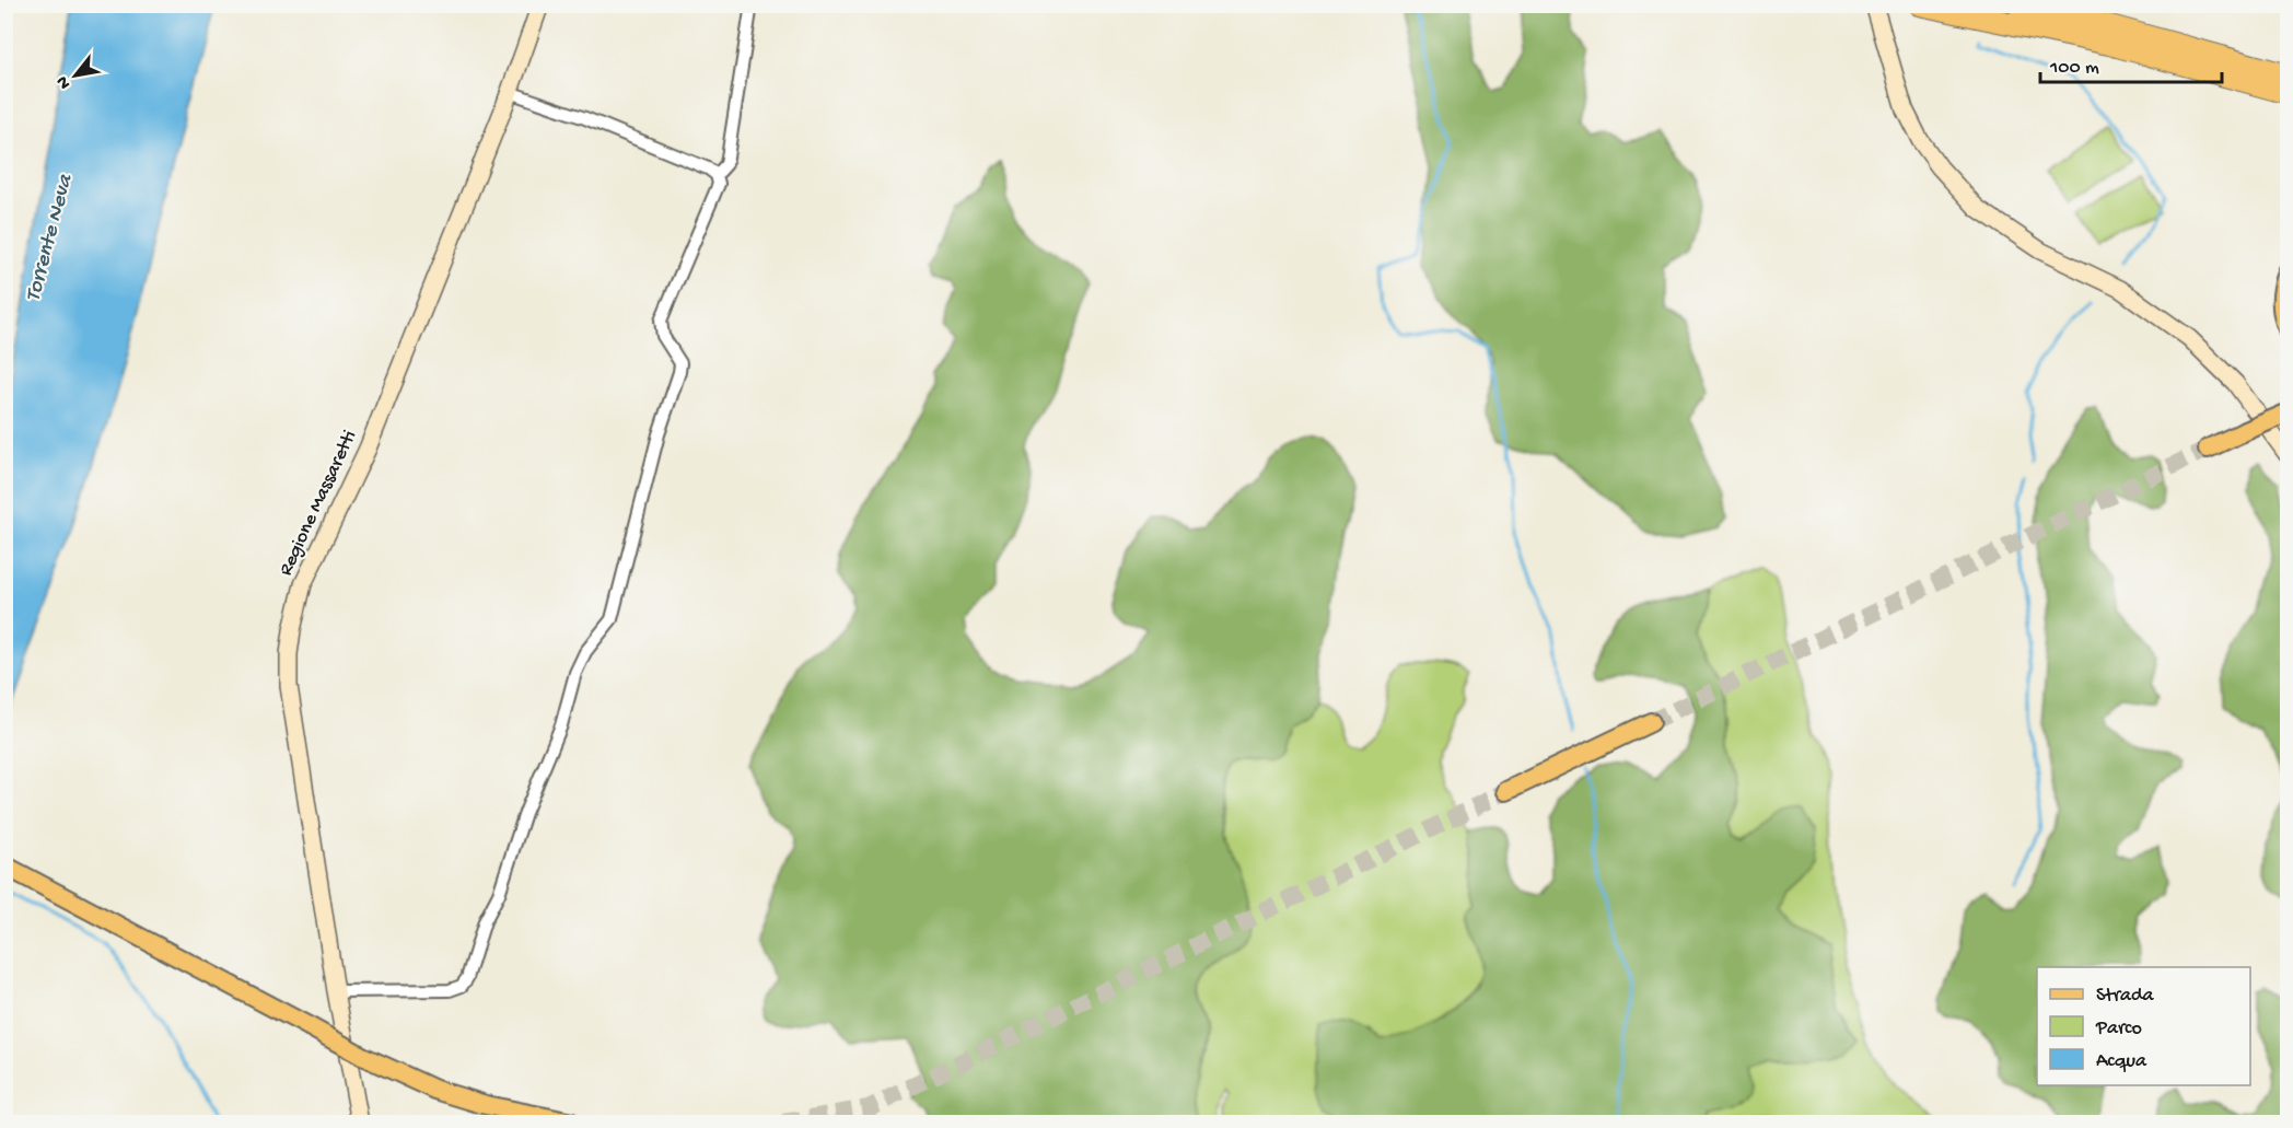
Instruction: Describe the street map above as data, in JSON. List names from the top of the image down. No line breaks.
{"streets":{"street":["Regione Massaretti"]},"water":["Torrente Neva"],"legend":["Strada","Parco","Acqua"],"scale_bar":"100 m","north":"bottom left"}
